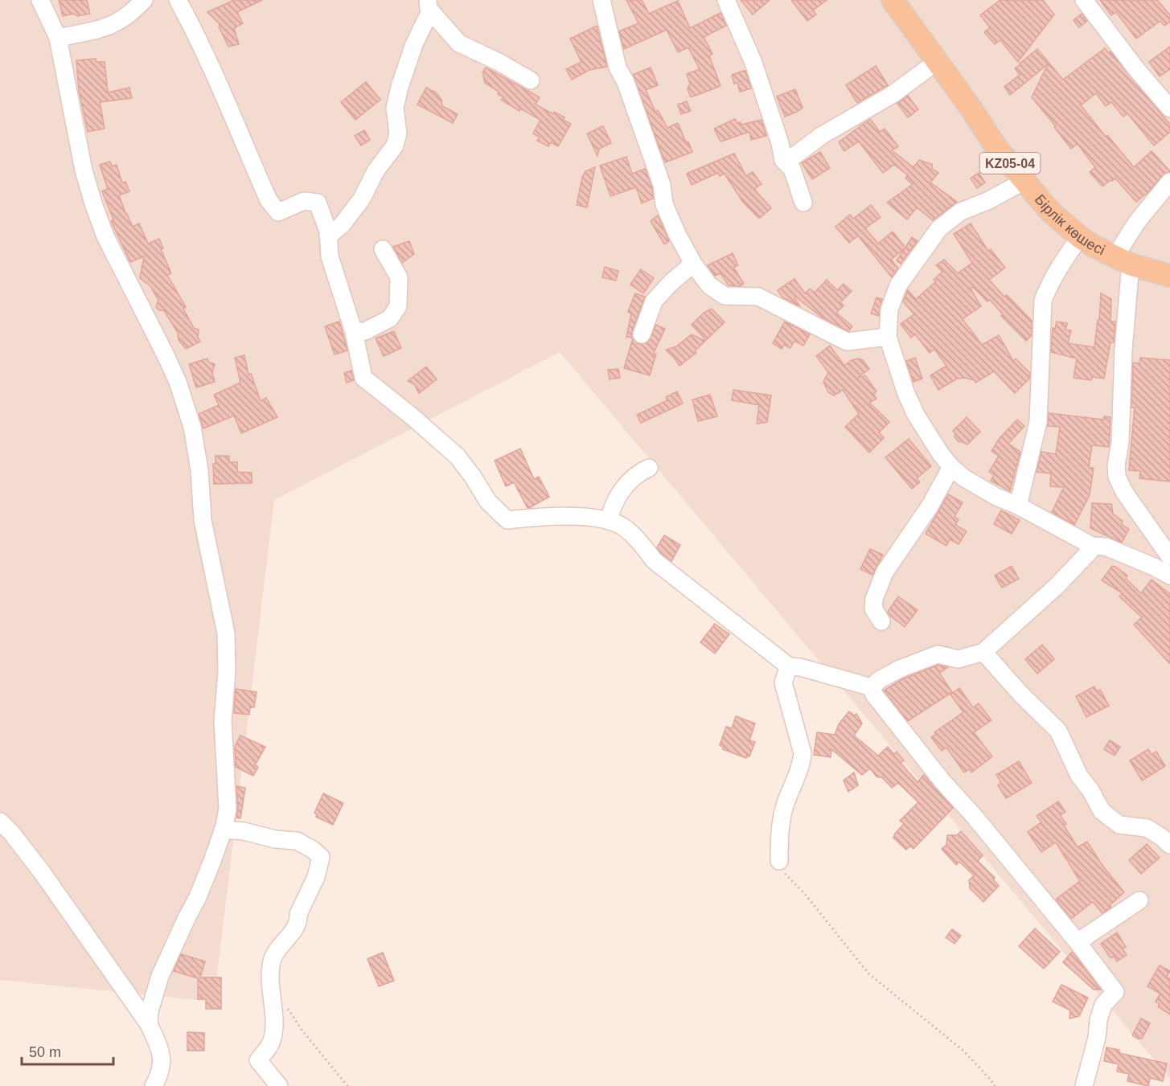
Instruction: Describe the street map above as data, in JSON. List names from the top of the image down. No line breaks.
{"streets":{"main road":["KZ05-04","Бірлік көшесі"]},"scale_bar":"50 m"}
